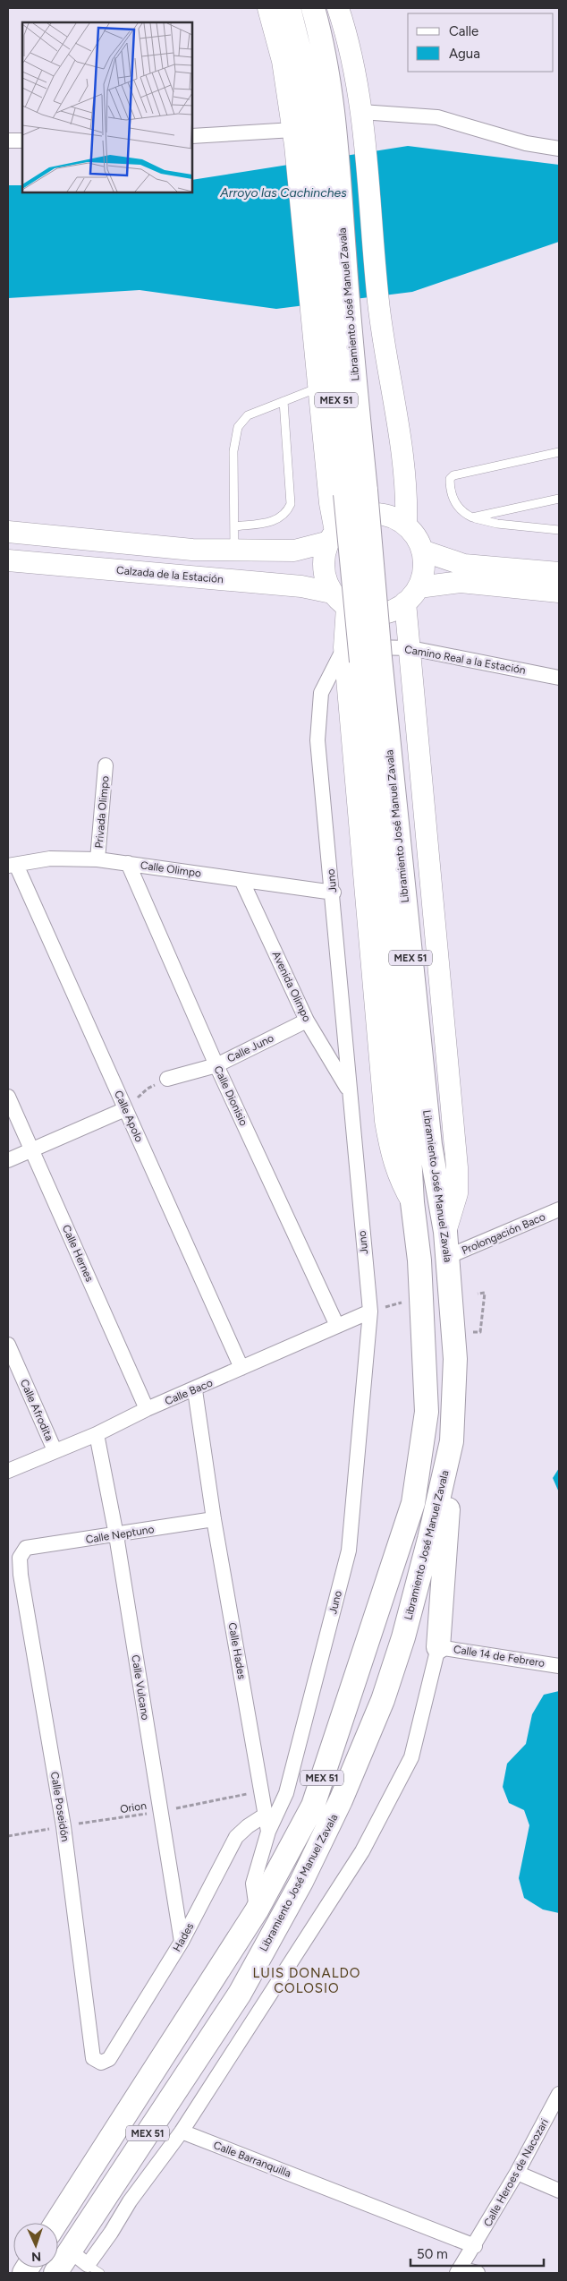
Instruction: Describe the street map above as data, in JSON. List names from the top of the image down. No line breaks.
{"streets":{"main road":["Libramiento José Manuel Zavala","MEX 51","Calzada de la Estación"],"street":["Camino Real a la Estación","Privada Olimpo","Calle Olimpo","Juno","Avenida Olimpo","Calle Juno","Calle Dionisio","Calle Apolo","Prolongación Baco","Calle Hernes","Calle Baco","Calle Afrodita","Calle Neptuno","Calle Hades","Calle 14 de Febrero","Calle Vulcano","Calle Poseidón","Hades","Calle Barranquilla","Calle Heroes de Nacozari"],"path":["Orion"]},"crossings":[["Libramiento José Manuel Zavala","Camino Real a la Estación"],["Libramiento José Manuel Zavala","Juno"],["Libramiento José Manuel Zavala","Prolongación Baco"],["Libramiento José Manuel Zavala","Calle Hades"],["Camino Real a la Estación","Juno"],["Privada Olimpo","Calle Olimpo"],["Calle Olimpo","Juno"],["Calle Olimpo","Avenida Olimpo"],["Calle Olimpo","Calle Dionisio"],["Calle Olimpo","Calle Apolo"],["Juno","Avenida Olimpo"],["Juno","Calle Baco"],["Juno","Calle Hades"],["Avenida Olimpo","Calle Juno"],["Calle Juno","Calle Dionisio"],["Calle Dionisio","Calle Baco"],["Calle Apolo","Calle Baco"],["Calle Hernes","Calle Baco"],["Calle Baco","Calle Afrodita"],["Calle Baco","Calle Hades"],["Calle Baco","Calle Vulcano"],["Calle Neptuno","Calle Hades"],["Calle Neptuno","Calle Vulcano"],["Calle Neptuno","Calle Poseidón"],["Calle Hades","Orion"],["Calle Hades","Hades"],["Calle Vulcano","Orion"],["Calle Vulcano","Hades"],["Calle Poseidón","Orion"],["Calle Poseidón","Hades"],["Calle Barranquilla","Calle Heroes de Nacozari"]],"districts":["LUIS DONALDO COLOSIO"],"water":["Arroyo las Cachinches"],"legend":["Calle","Agua"],"scale_bar":"50 m","north":"bottom"}
